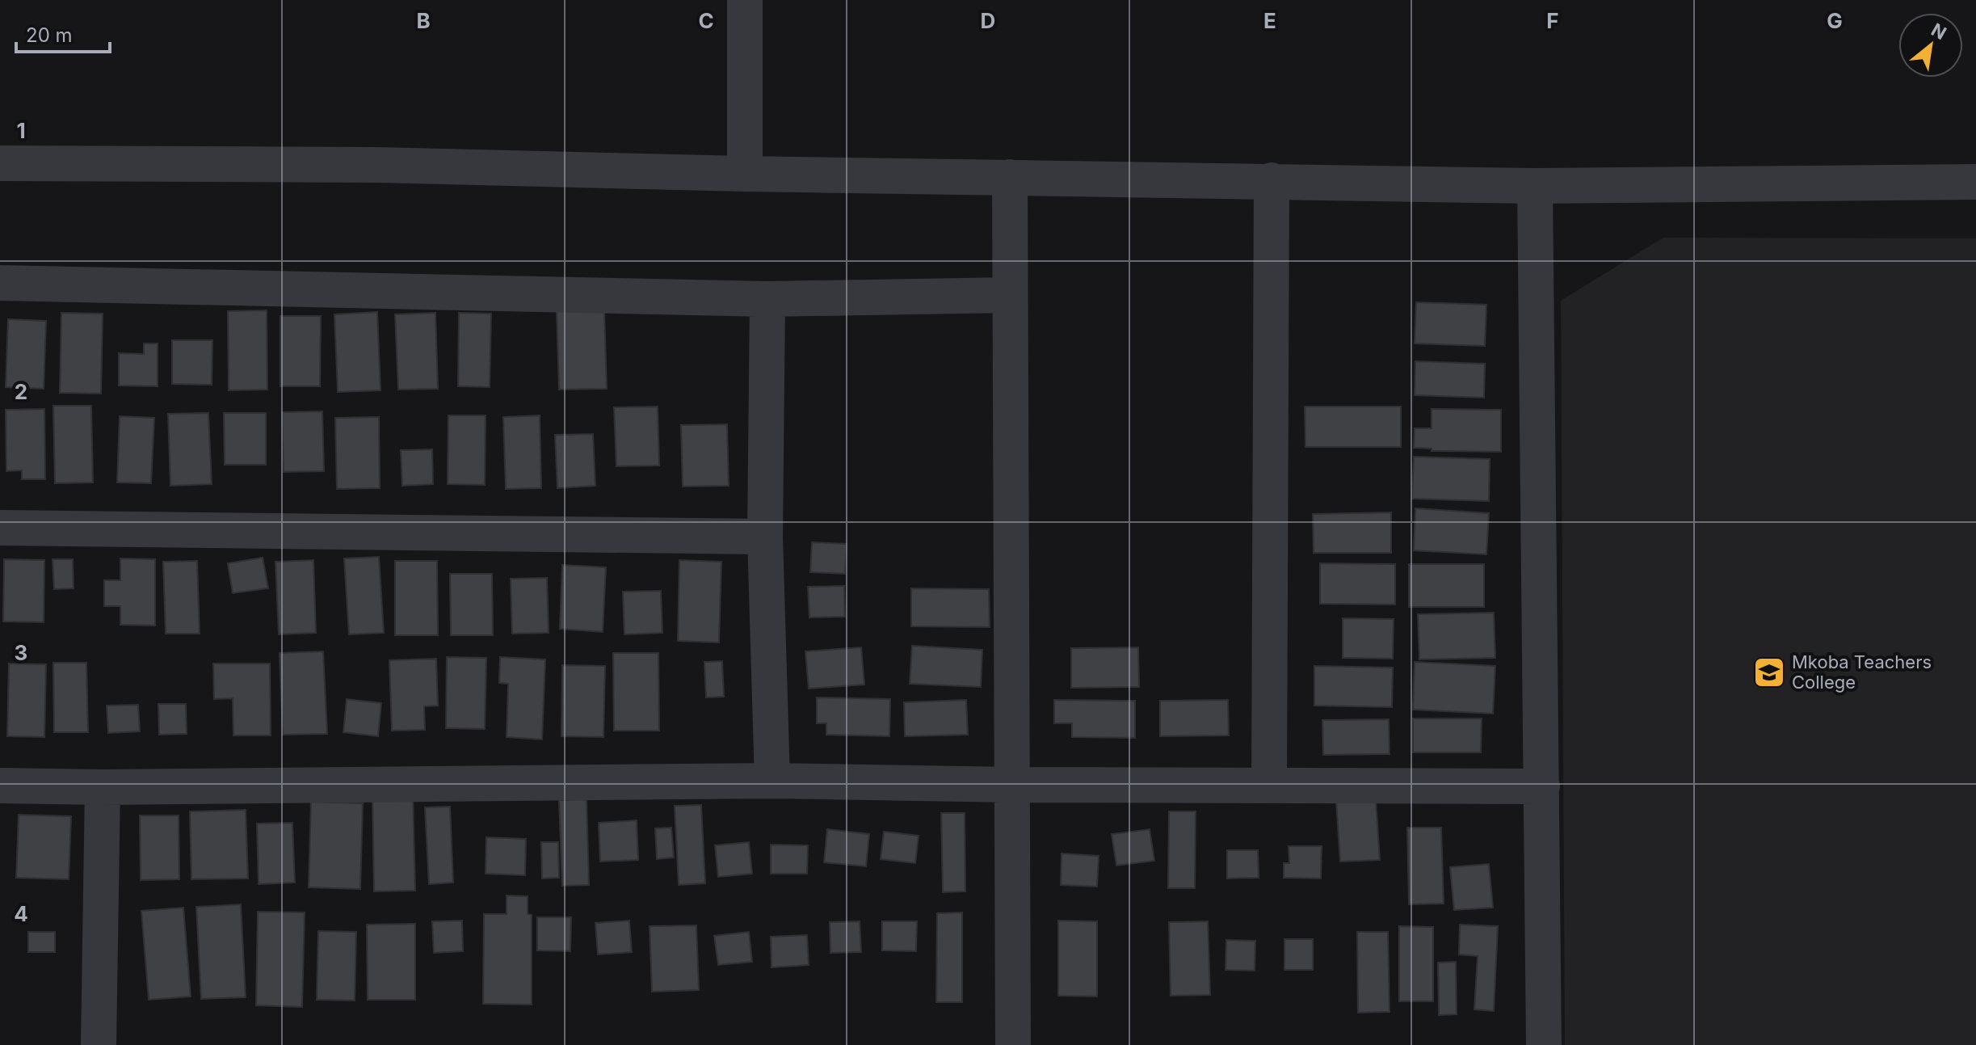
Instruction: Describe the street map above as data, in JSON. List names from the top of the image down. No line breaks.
{"places":{"school or university":["Mkoba Teachers College"]},"scale_bar":"20 m","north":"top right","grid":{"columns":["B","C","D","E","F","G"],"rows":["1","2","3","4"]}}
